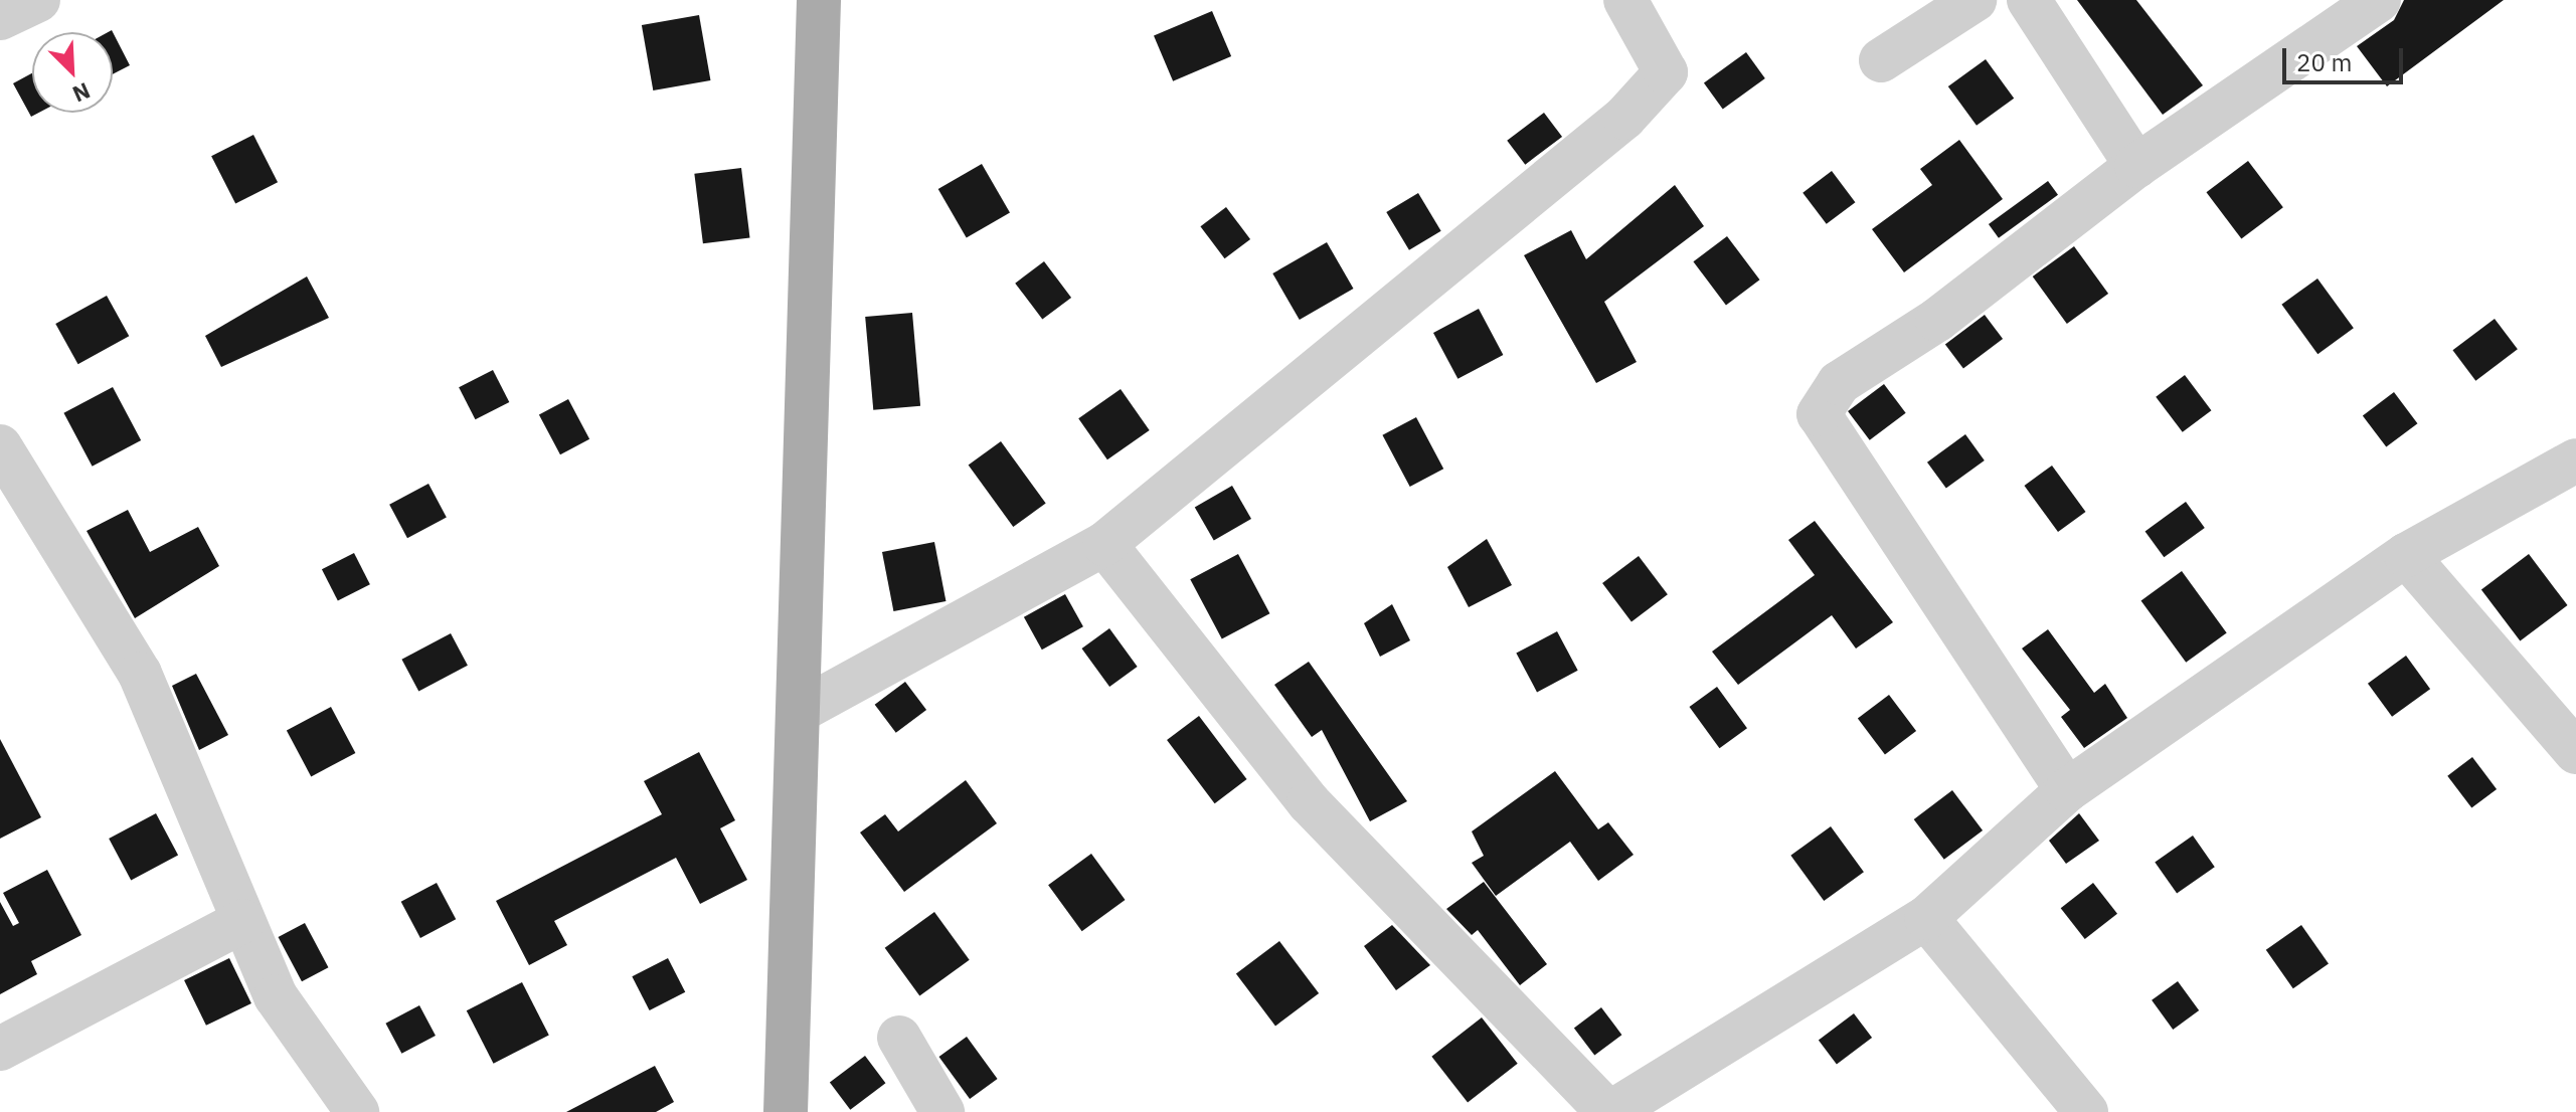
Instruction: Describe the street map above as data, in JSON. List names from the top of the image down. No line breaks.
{"scale_bar":"20 m","north":"bottom right"}
